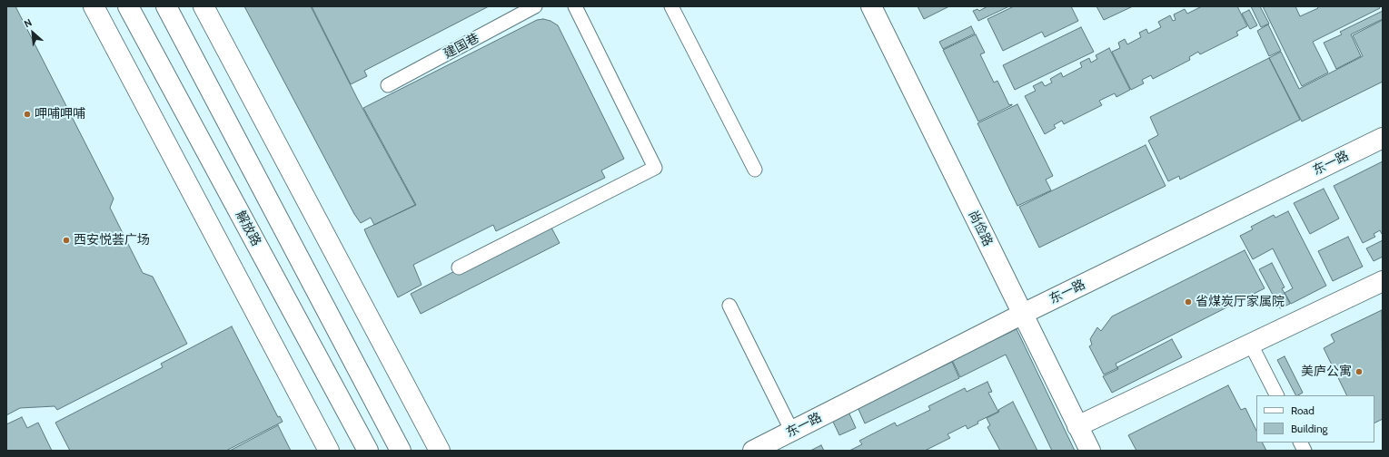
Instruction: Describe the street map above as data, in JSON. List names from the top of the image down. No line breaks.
{"streets":{"street":["东一路","解放路","尚俭路"],"lane":["建国巷"]},"crossings":[["东一路","尚俭路"]],"places":["呷哺呷哺","西安悦荟广场","省煤炭厅家属院","美庐公寓"],"legend":["Road","Building"],"north":"top left"}
